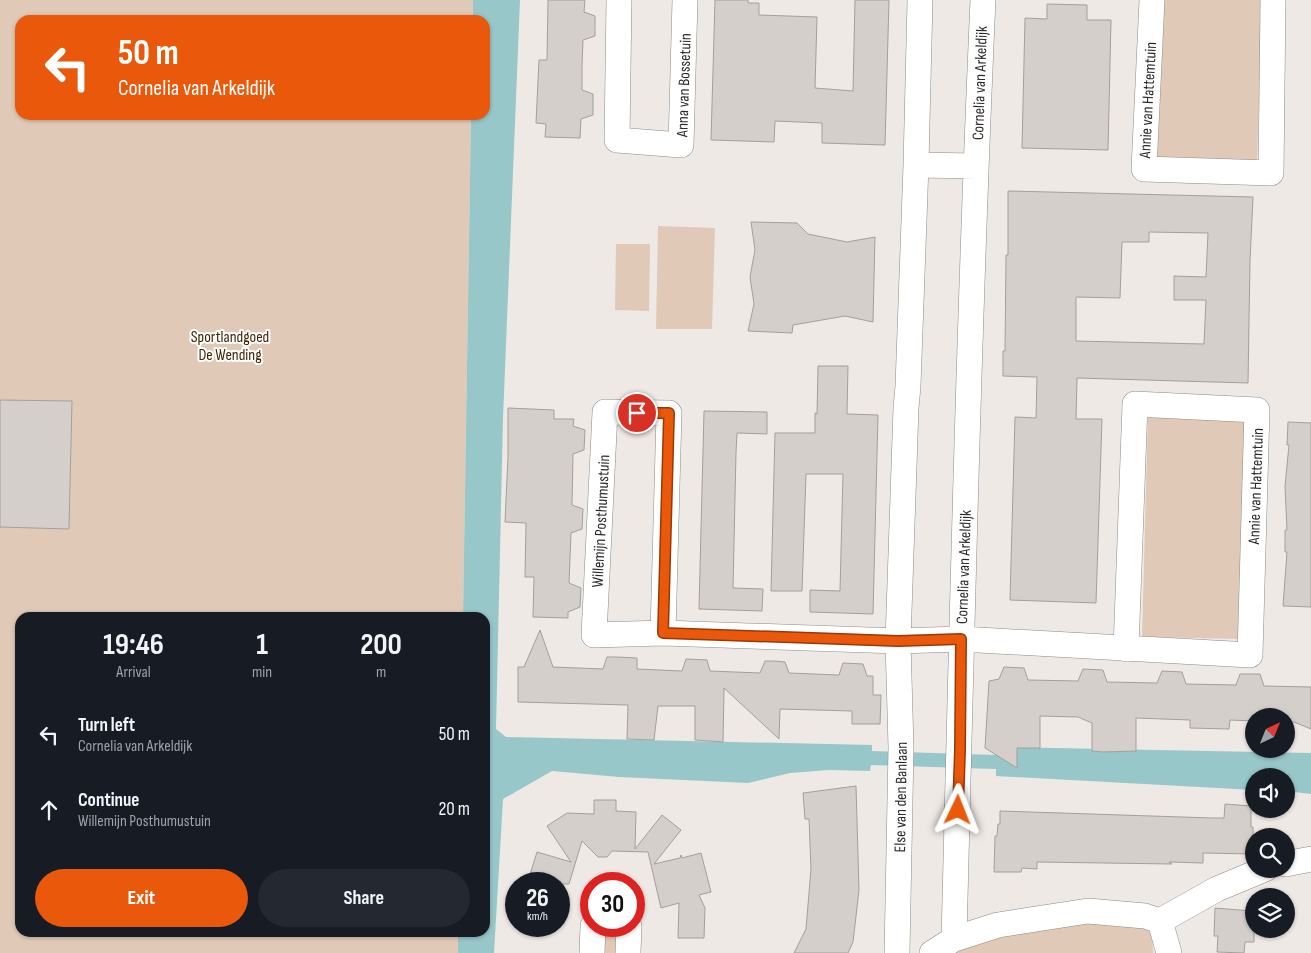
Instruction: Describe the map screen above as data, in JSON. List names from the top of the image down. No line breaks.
{"streets":{"street":["Cornelia van Arkeldijk","Anna van Bossetuin","Annie van Hattemtuin","Willemijn Posthumustuin","Else van den Banlaan"]},"crossings":[["Cornelia van Arkeldijk","Annie van Hattemtuin"],["Cornelia van Arkeldijk","Willemijn Posthumustuin"],["Cornelia van Arkeldijk","Else van den Banlaan"],["Willemijn Posthumustuin","Else van den Banlaan"]],"parks":["Sportlandgoed De Wending"],"north":"top right","page":{"turn":["50 m","Cornelia van Arkeldijk"],"eta":["19:46","Arrival","1","min","200","m"],"list":[{"name":"Turn left","note":"Cornelia van Arkeldijk","value":"50 m"},{"name":"Continue","note":"Willemijn Posthumustuin","value":"20 m"}],"buttons":["Exit","Share"],"speed":"26 km/h","limit":"30"}}
